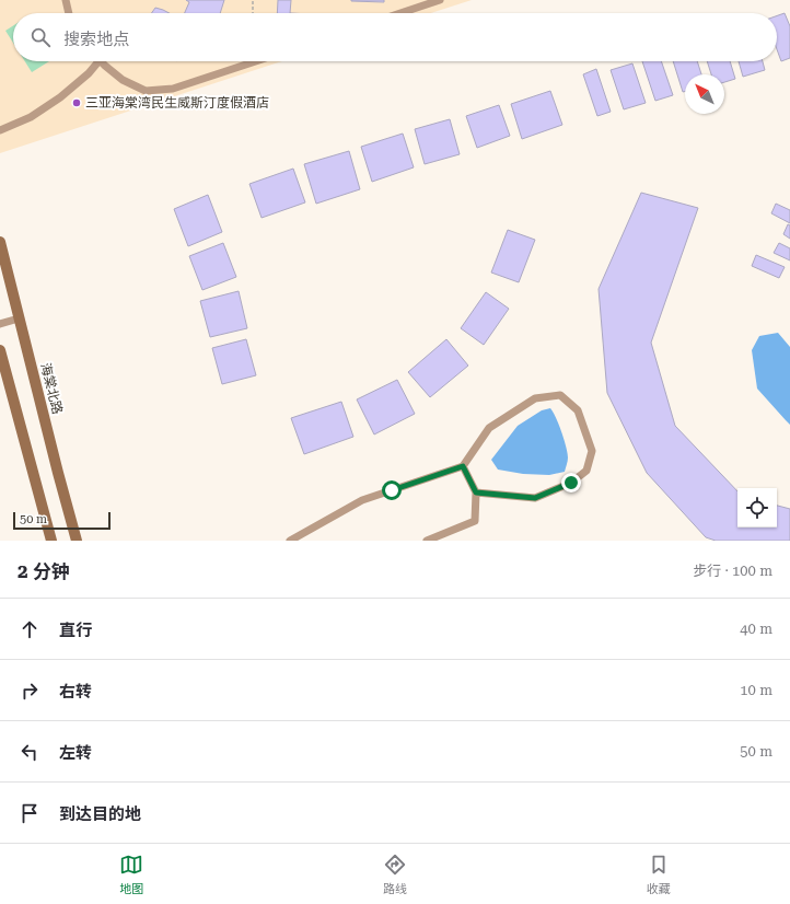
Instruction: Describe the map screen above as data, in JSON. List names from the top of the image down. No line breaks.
{"streets":{"main road":["海棠北路"]},"places":["三亚海棠湾民生威斯汀度假酒店"],"scale_bar":"50 m","north":"top left","page":{"search":"搜索地点","scale":"50 m","heading":["2 分钟","步行 · 100 m"],"list":[["直行","40 m"],["右转","10 m"],["左转","50 m"],"到达目的地"],"nav":["地图","路线","收藏"]}}
